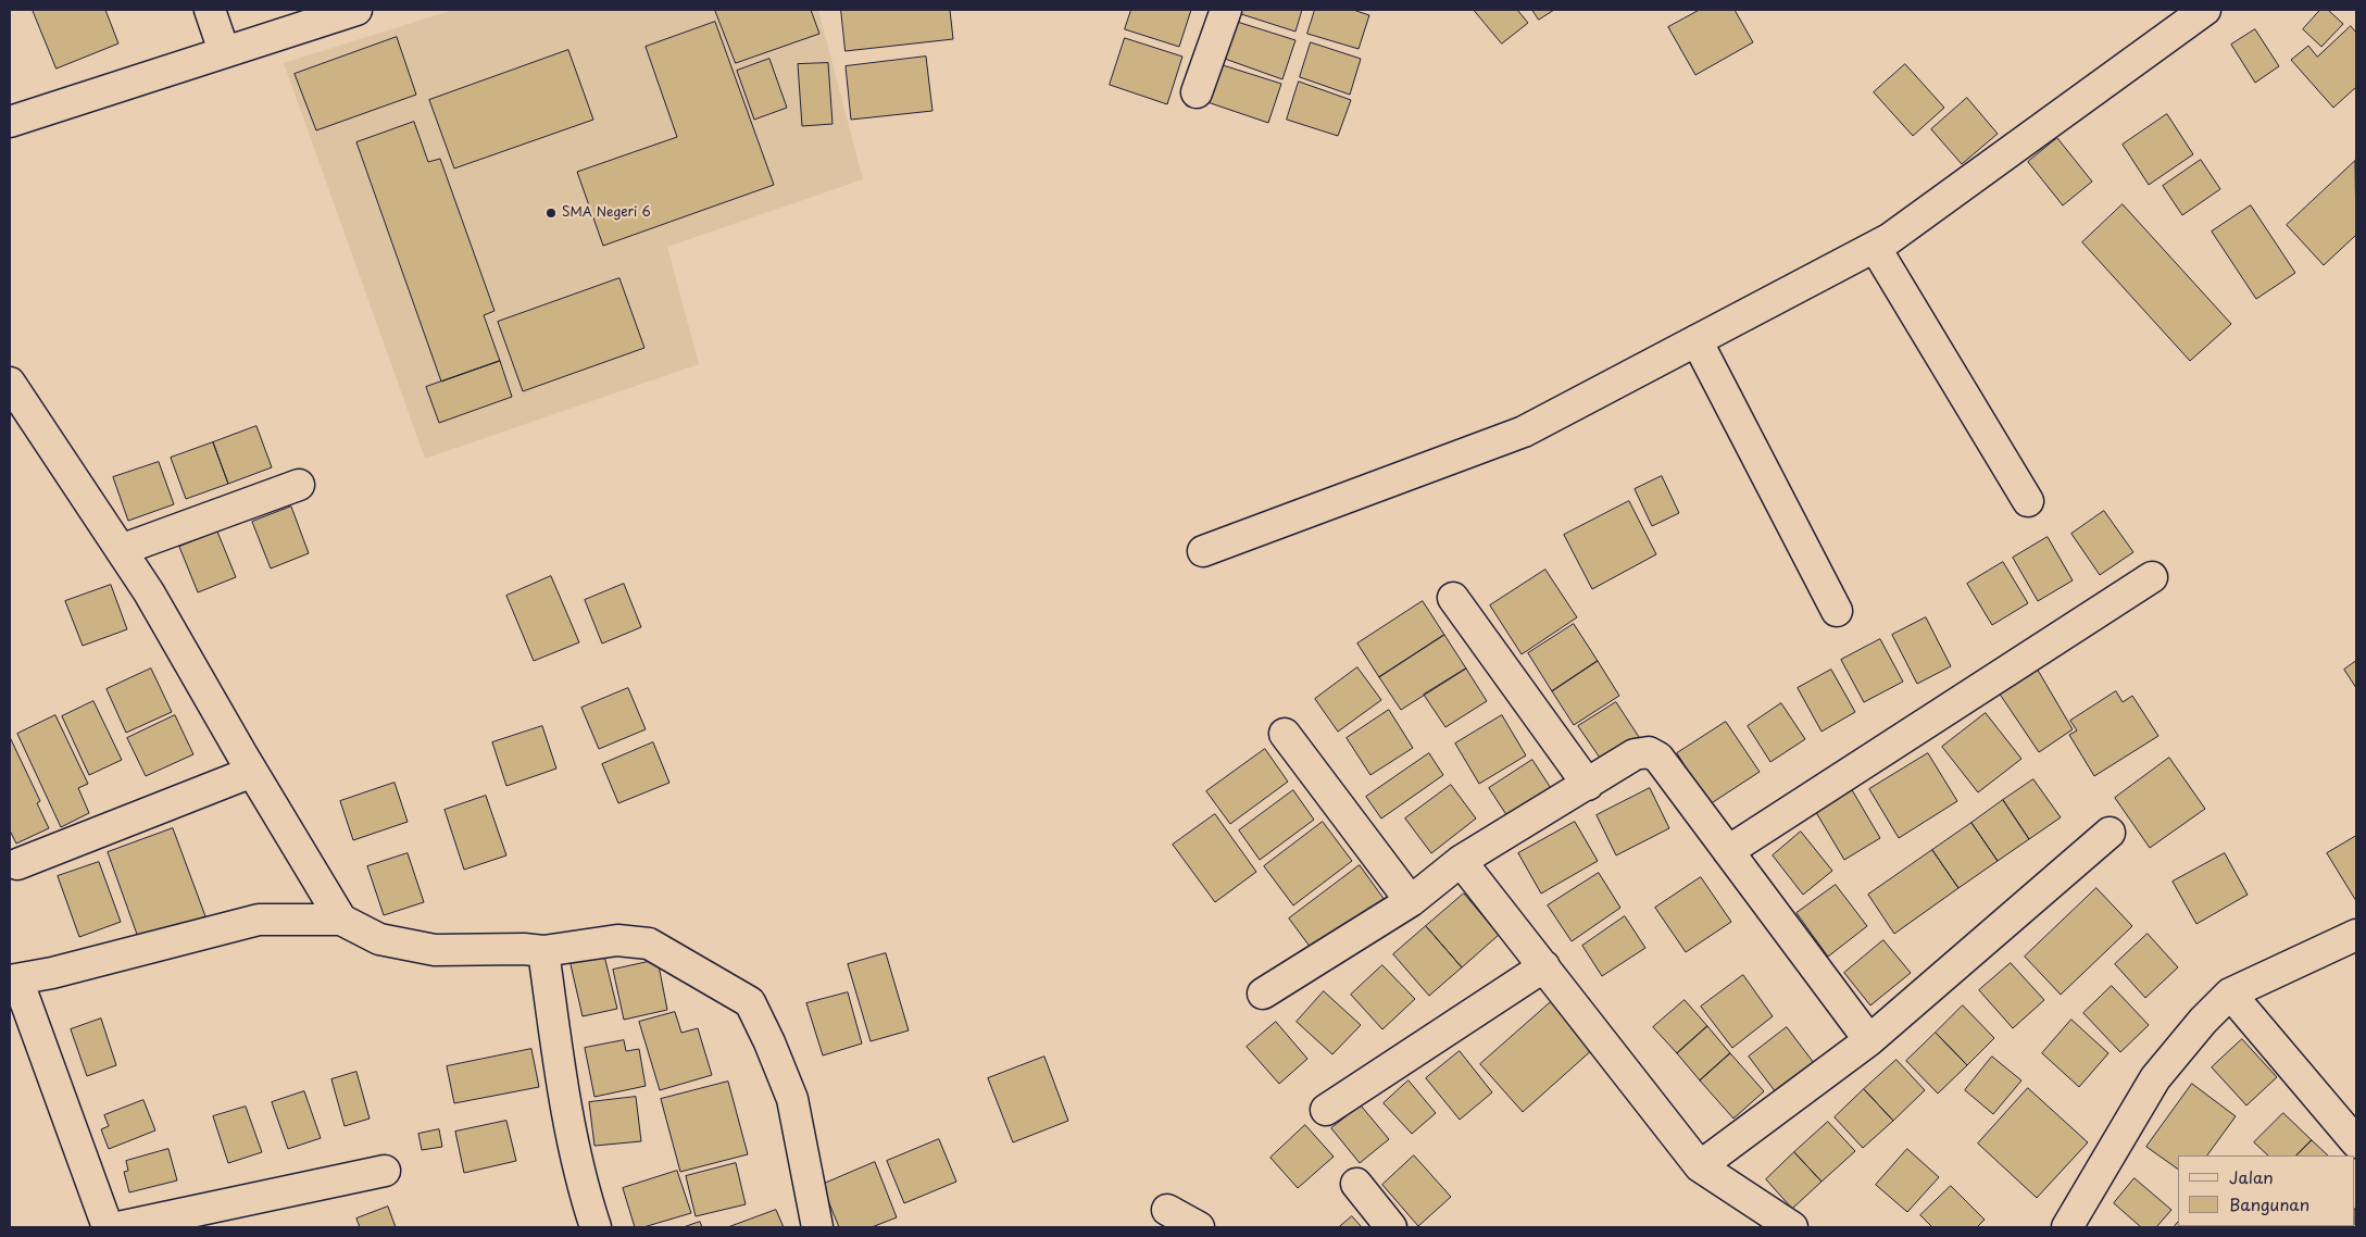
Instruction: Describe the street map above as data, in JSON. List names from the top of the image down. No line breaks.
{"places":["SMA Negeri 6"],"legend":["Jalan","Bangunan"]}
